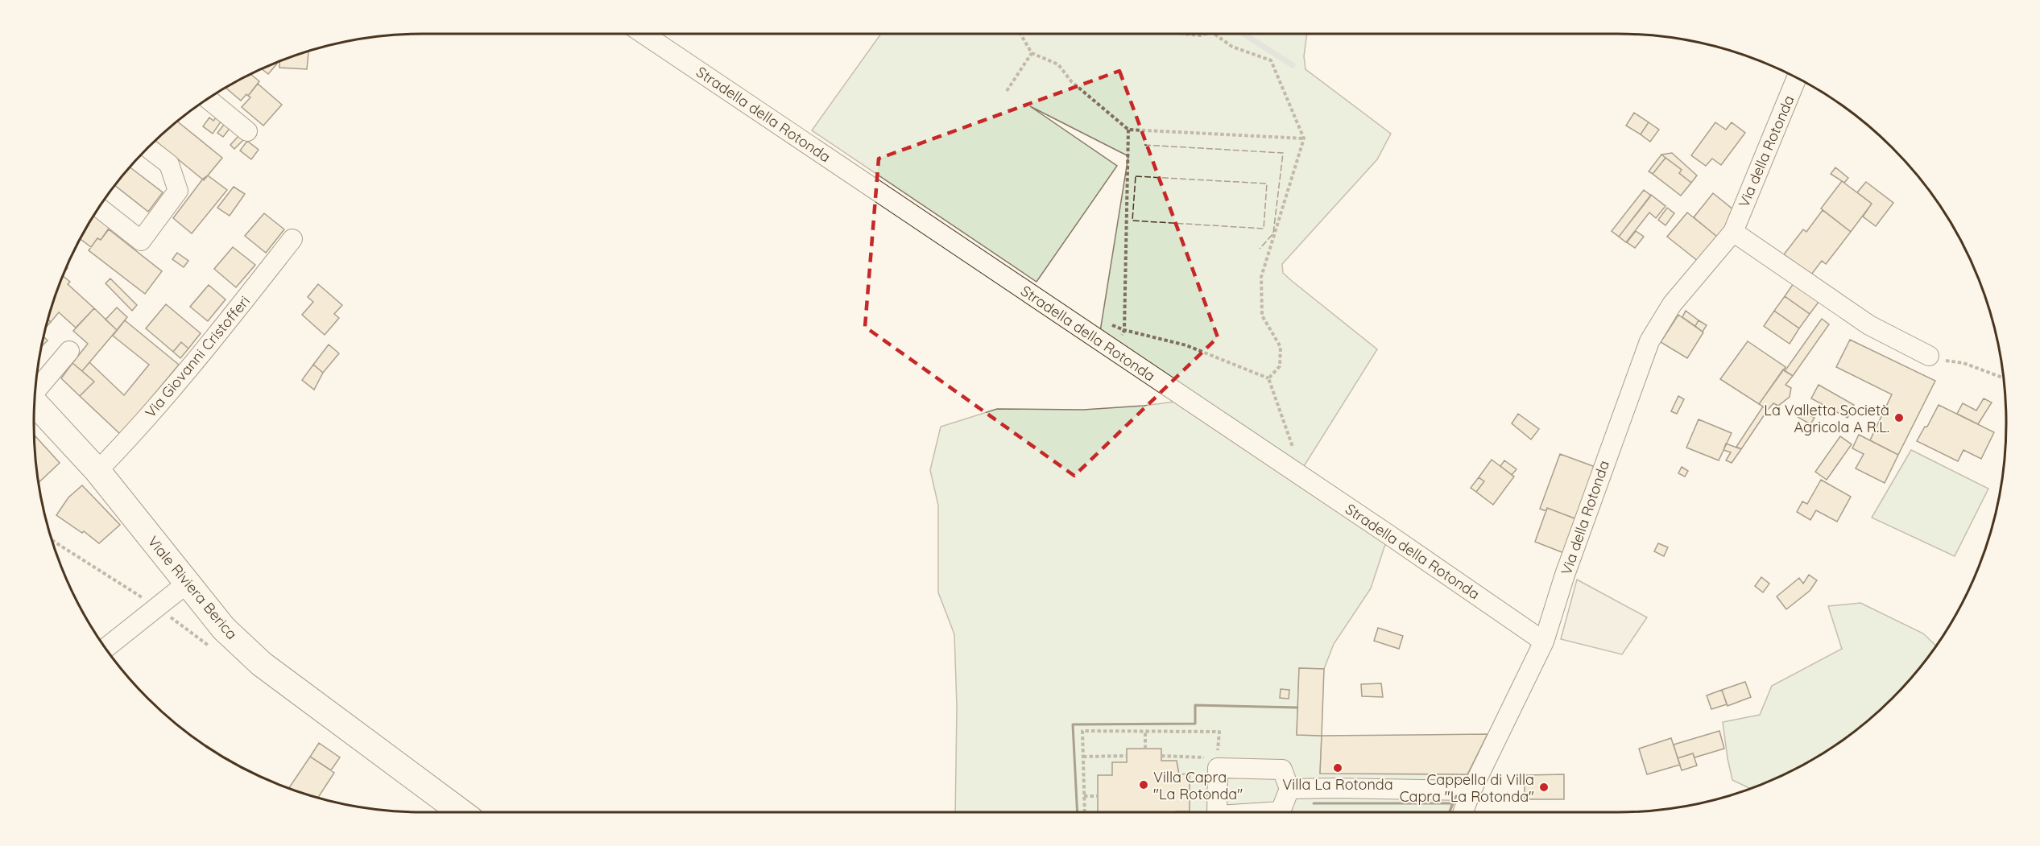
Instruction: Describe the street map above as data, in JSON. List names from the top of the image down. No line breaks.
{"streets":{"main road":["Viale Riviera Berica"],"street":["Stradella della Rotonda","Via della Rotonda","Via Giovanni Cristofferi"]},"crossings":[["Stradella della Rotonda","Via della Rotonda"],["Via Giovanni Cristofferi","Viale Riviera Berica"]],"places":["La Valletta Società Agricola A R.L.","Villa La Rotonda","Villa Capra \"La Rotonda\"","Cappella di Villa Capra \"La Rotonda\""]}
